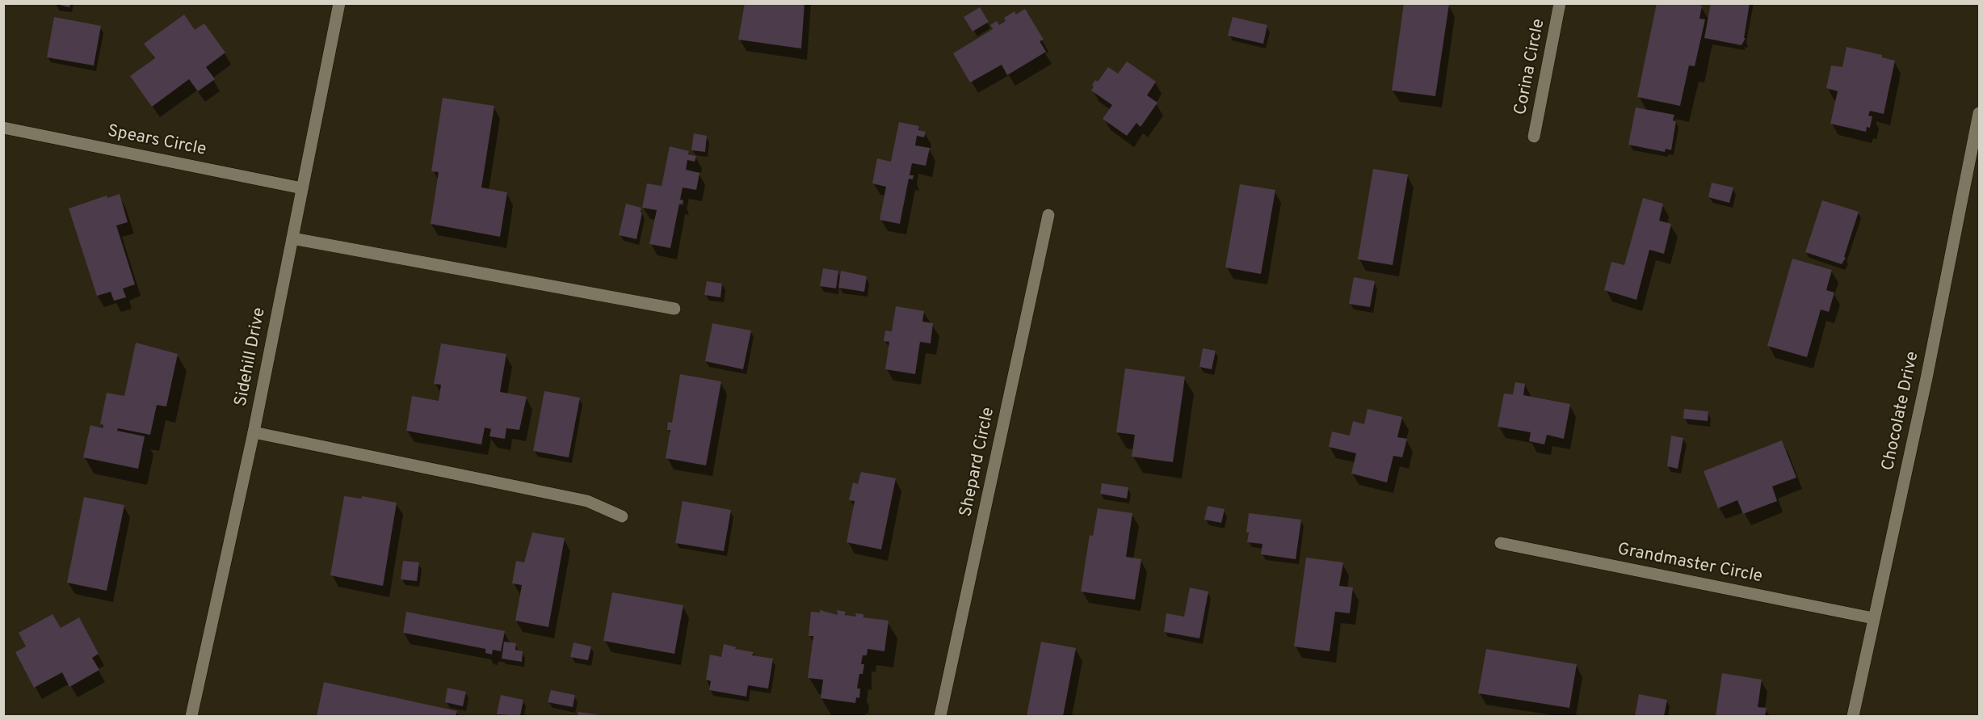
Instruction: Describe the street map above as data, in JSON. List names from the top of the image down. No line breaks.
{"streets":{"street":["Corina Circle","Spears Circle","Sidehill Drive","Chocolate Drive","Shepard Circle","Grandmaster Circle"]},"crossings":[["Spears Circle","Sidehill Drive"],["Chocolate Drive","Grandmaster Circle"]]}
